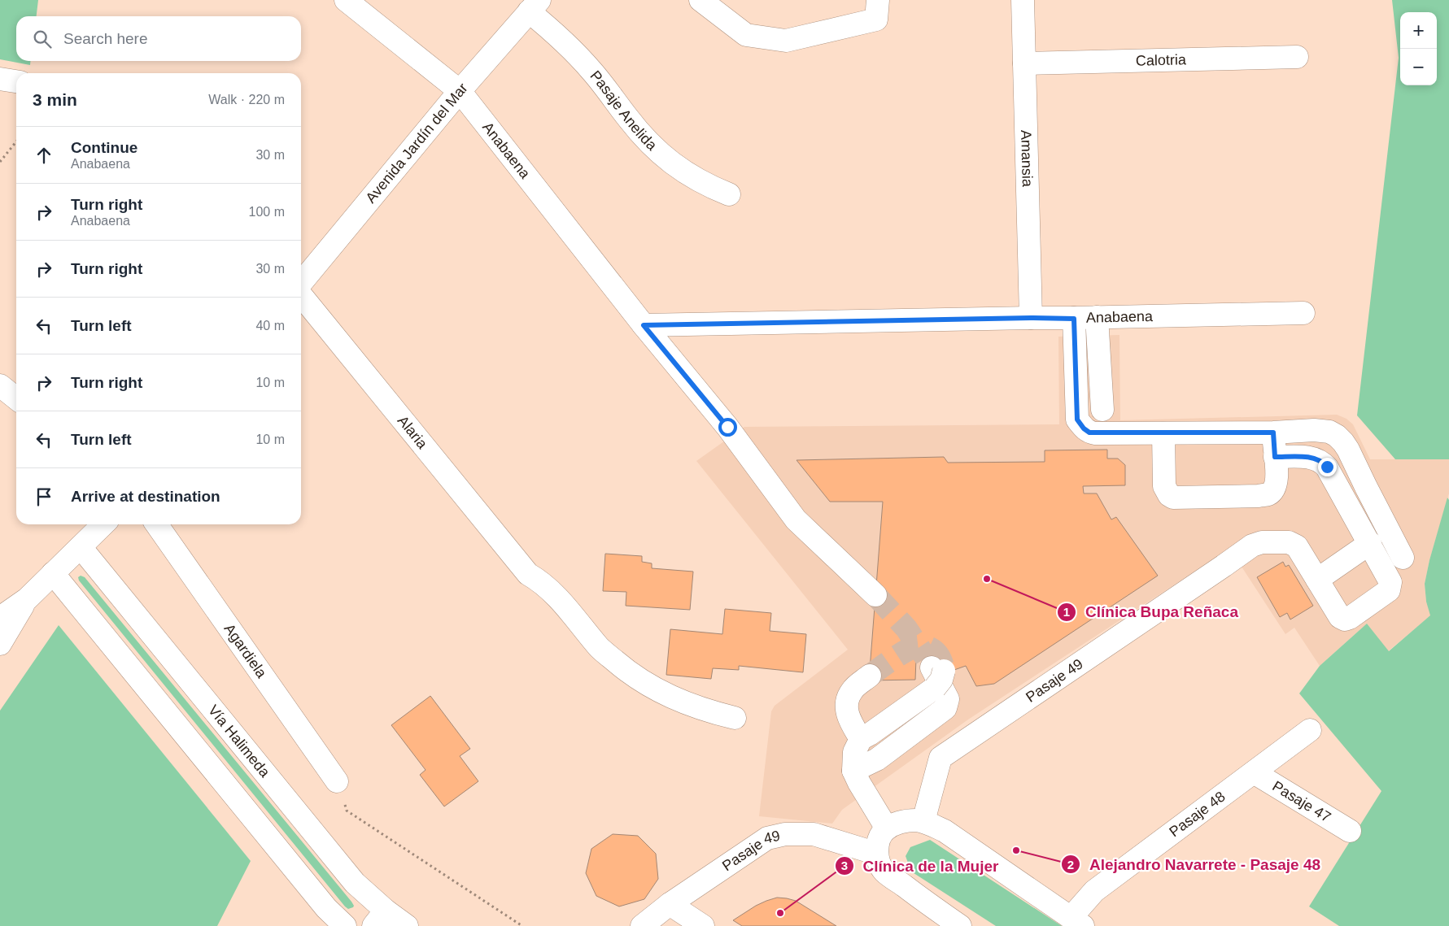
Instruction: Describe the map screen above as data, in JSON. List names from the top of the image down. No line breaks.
{"streets":{"street":["Calotria","Pasaje Anelida","Avenida Jardín del Mar","Anabaena","Amansia","Alaria","Agardiela","Pasaje 49","Vía Halimeda","Pasaje 47","Pasaje 48"]},"crossings":[["Calotria","Amansia"],["Pasaje Anelida","Avenida Jardín del Mar"],["Avenida Jardín del Mar","Anabaena"],["Anabaena","Amansia"],["Pasaje 47","Pasaje 48"]],"places":["Clínica Bupa Reñaca","Alejandro Navarrete - Pasaje 48","Clínica de la Mujer"],"page":{"map_buttons":["+","−"],"search":"Search here","heading":["3 min","Walk · 220 m"],"list":[["Continue","Anabaena","30 m"],["Turn right","Anabaena","100 m"],["Turn right","30 m"],["Turn left","40 m"],["Turn right","10 m"],["Turn left","10 m"],"Arrive at destination"]}}
